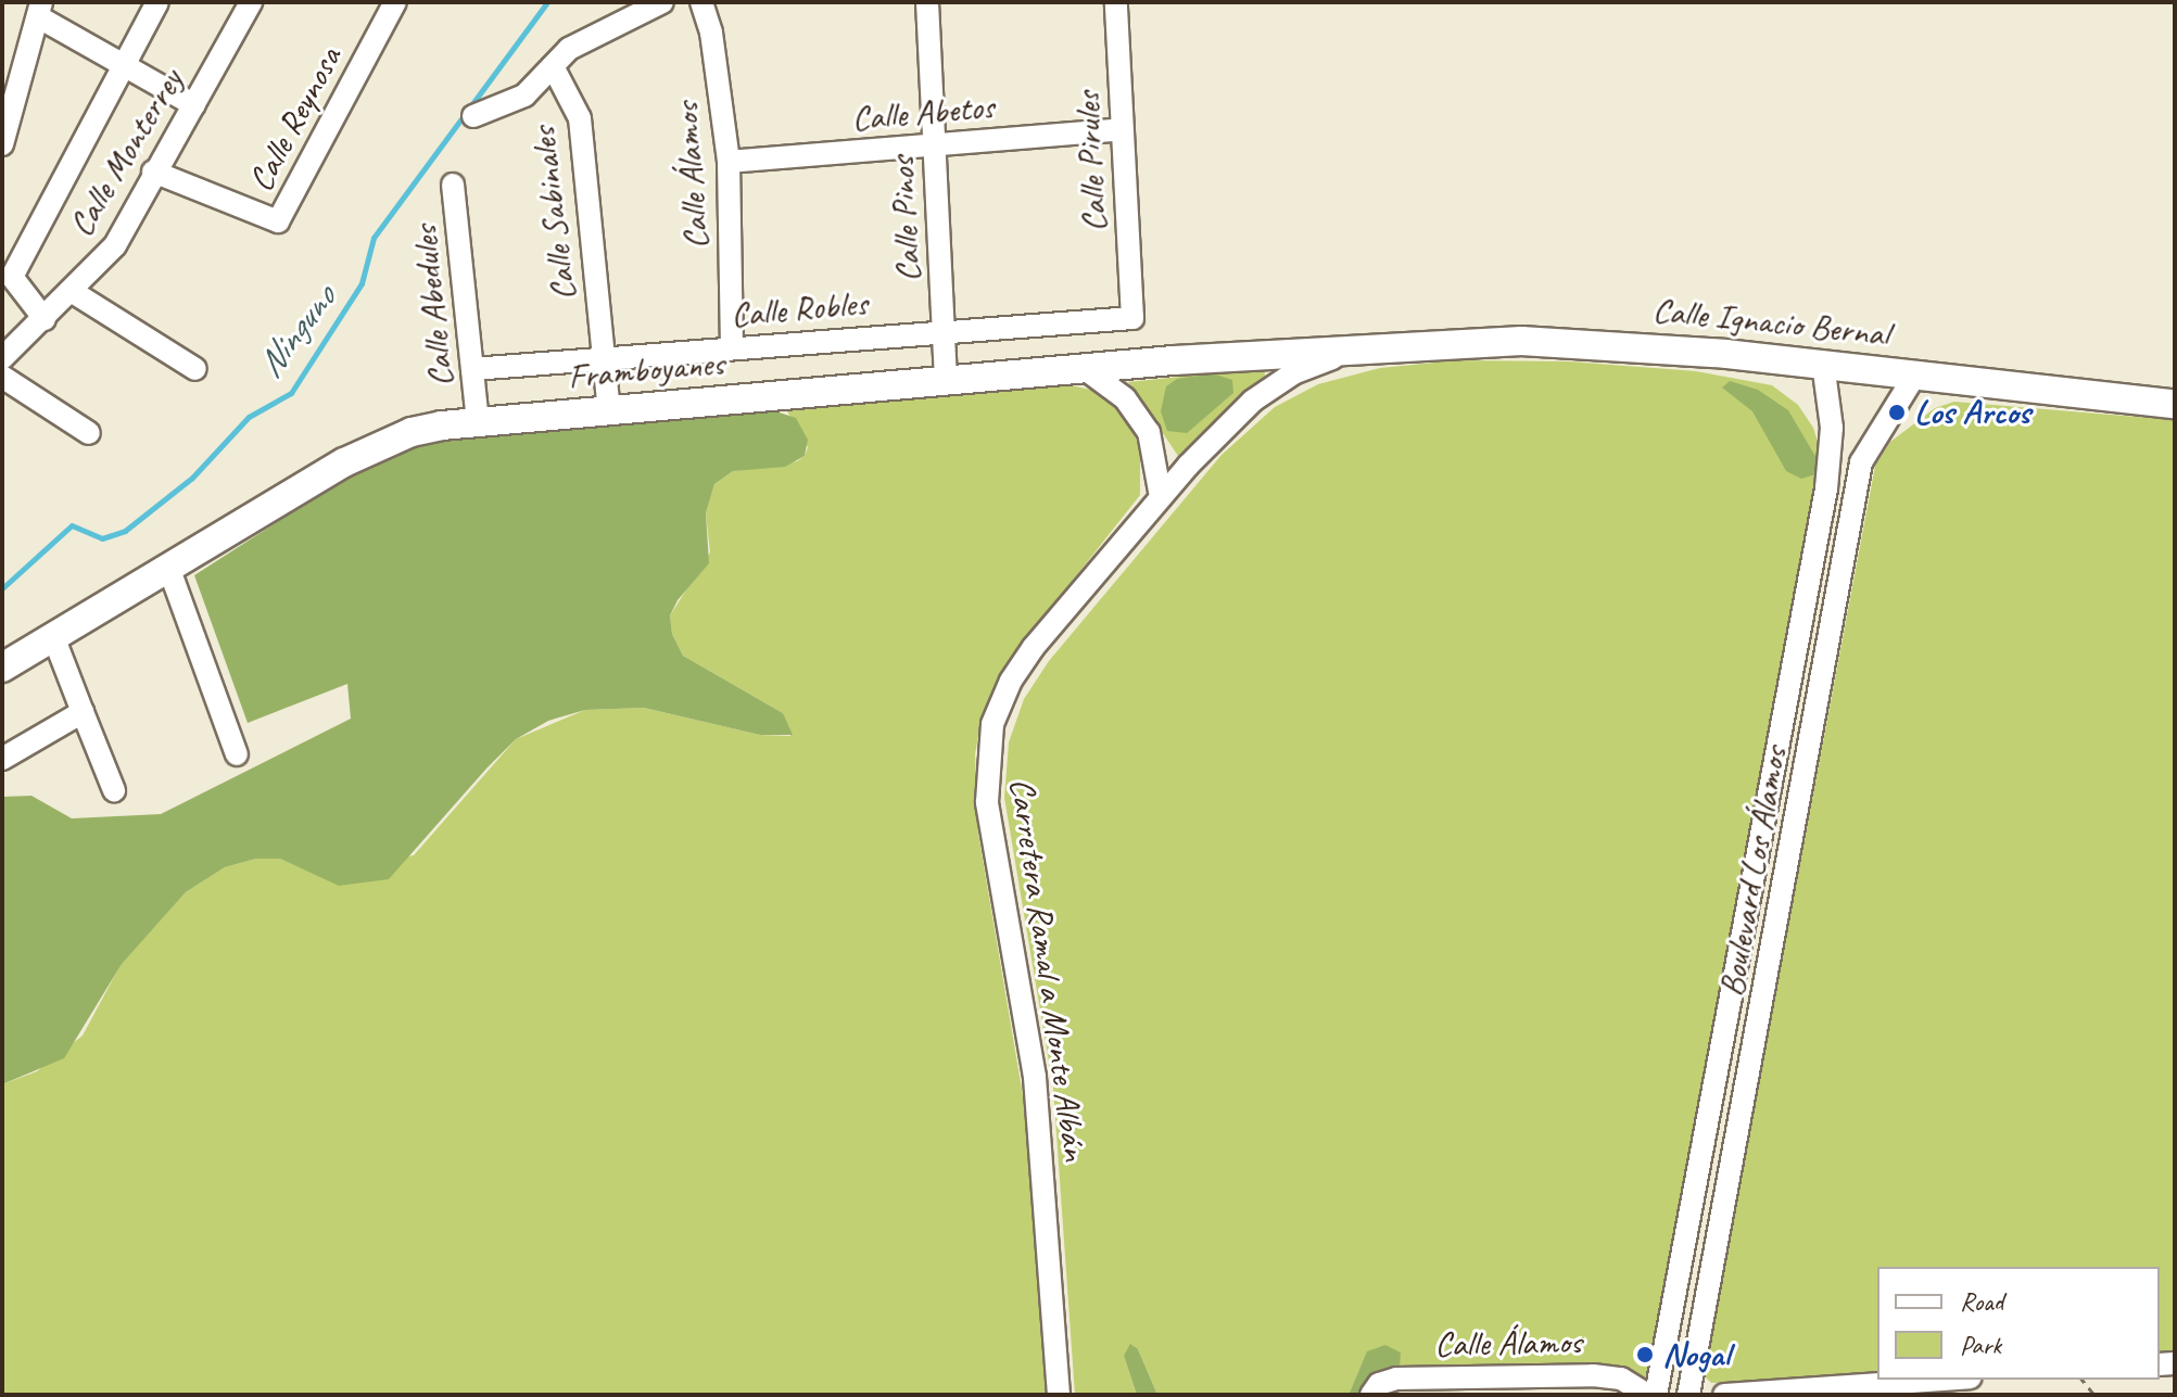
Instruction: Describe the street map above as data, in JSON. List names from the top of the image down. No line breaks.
{"streets":{"main road":["Calle Ignacio Bernal","Framboyanes"],"street":["Calle Abetos","Calle Reynosa","Calle Monterrey","Calle Pirules","Calle Álamos","Calle Sabinales","Calle Pinos","Calle Abedules","Calle Robles","Boulevard Los Álamos","Carretera Ramal a Monte Albán"]},"crossings":[["Calle Abetos","Calle Pirules"],["Calle Abetos","Calle Álamos"],["Calle Abetos","Calle Pinos"],["Calle Reynosa","Calle Monterrey"],["Calle Pirules","Calle Robles"],["Calle Álamos","Calle Robles"],["Calle Sabinales","Calle Robles"],["Calle Sabinales","Framboyanes"],["Calle Pinos","Calle Robles"],["Calle Pinos","Framboyanes"],["Calle Abedules","Calle Robles"],["Calle Abedules","Framboyanes"],["Calle Ignacio Bernal","Framboyanes"],["Calle Ignacio Bernal","Boulevard Los Álamos"],["Calle Ignacio Bernal","Carretera Ramal a Monte Albán"],["Framboyanes","Carretera Ramal a Monte Albán"]],"water":["Ninguno"],"places":["Los Arcos","Nogal"],"legend":["Road","Park"]}
